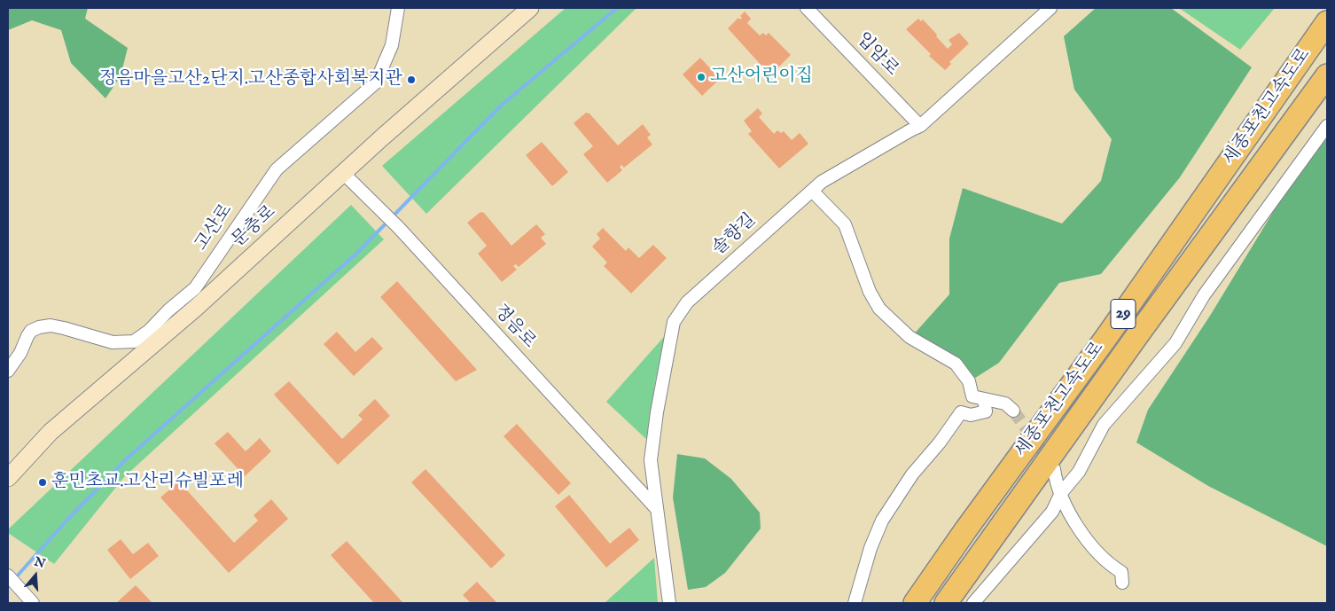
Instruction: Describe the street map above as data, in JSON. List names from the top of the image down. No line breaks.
{"streets":{"highway":["세종포천고속도로","29"],"street":["입암로","문충로","고산로","솔향길","정음로"]},"crossings":[["입암로","솔향길"],["문충로","정음로"],["솔향길","정음로"]],"places":["고산어린이집","정음마을고산2단지.고산종합사회복지관","훈민초교.고산리슈빌포레"],"north":"top"}
